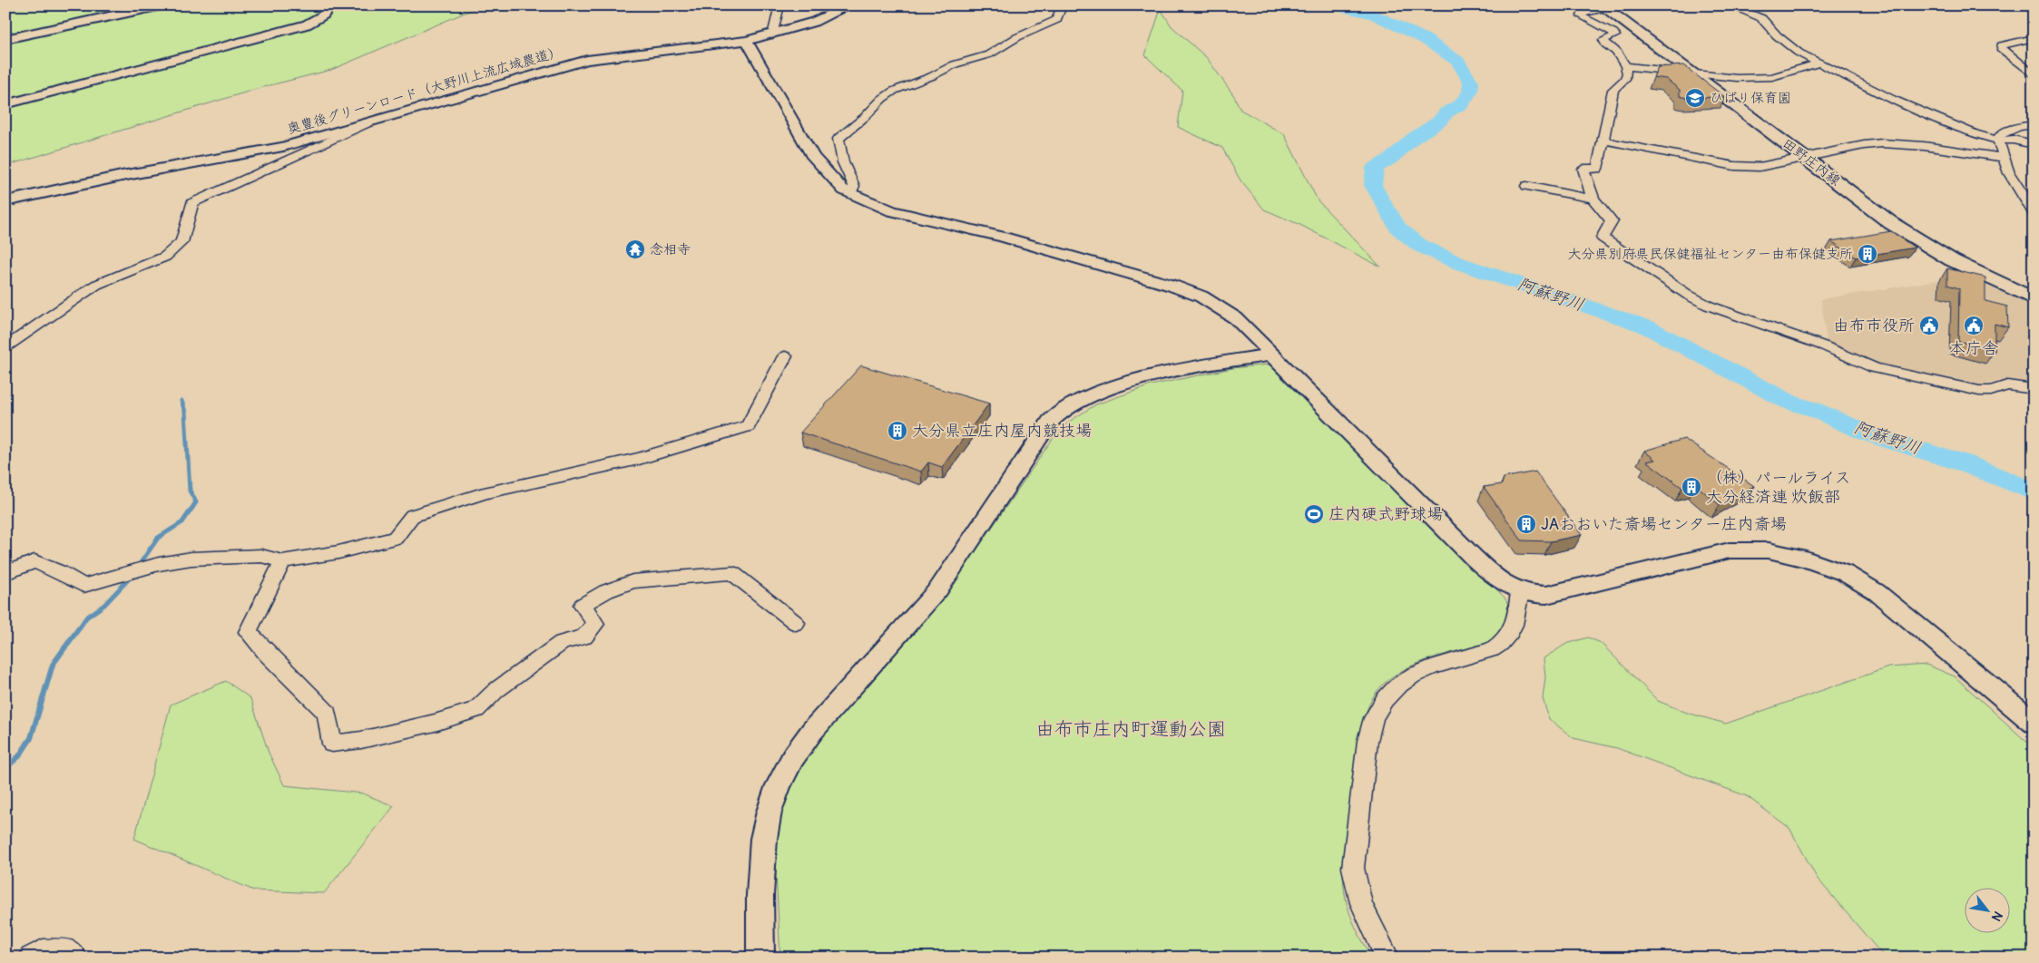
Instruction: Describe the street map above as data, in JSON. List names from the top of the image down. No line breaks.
{"streets":{"main road":["田野庄内線"],"street":["奥豊後グリーンロード（大野川上流広域農道）"]},"water":["阿蘇野川"],"parks":["由布市庄内町運動公園"],"places":{"school or university":["ひばり保育園"],"temple":["念相寺"],"building":["大分県別府県民保健福祉センター由布保健支所","大分県立庄内屋内競技場","（株）パールライス 大分経済連 炊飯部","JAおおいた斎場センター庄内斎場"],"public building":["由布市役所","本庁舎"],"sports":["庄内硬式野球場"]},"north":"bottom right"}
